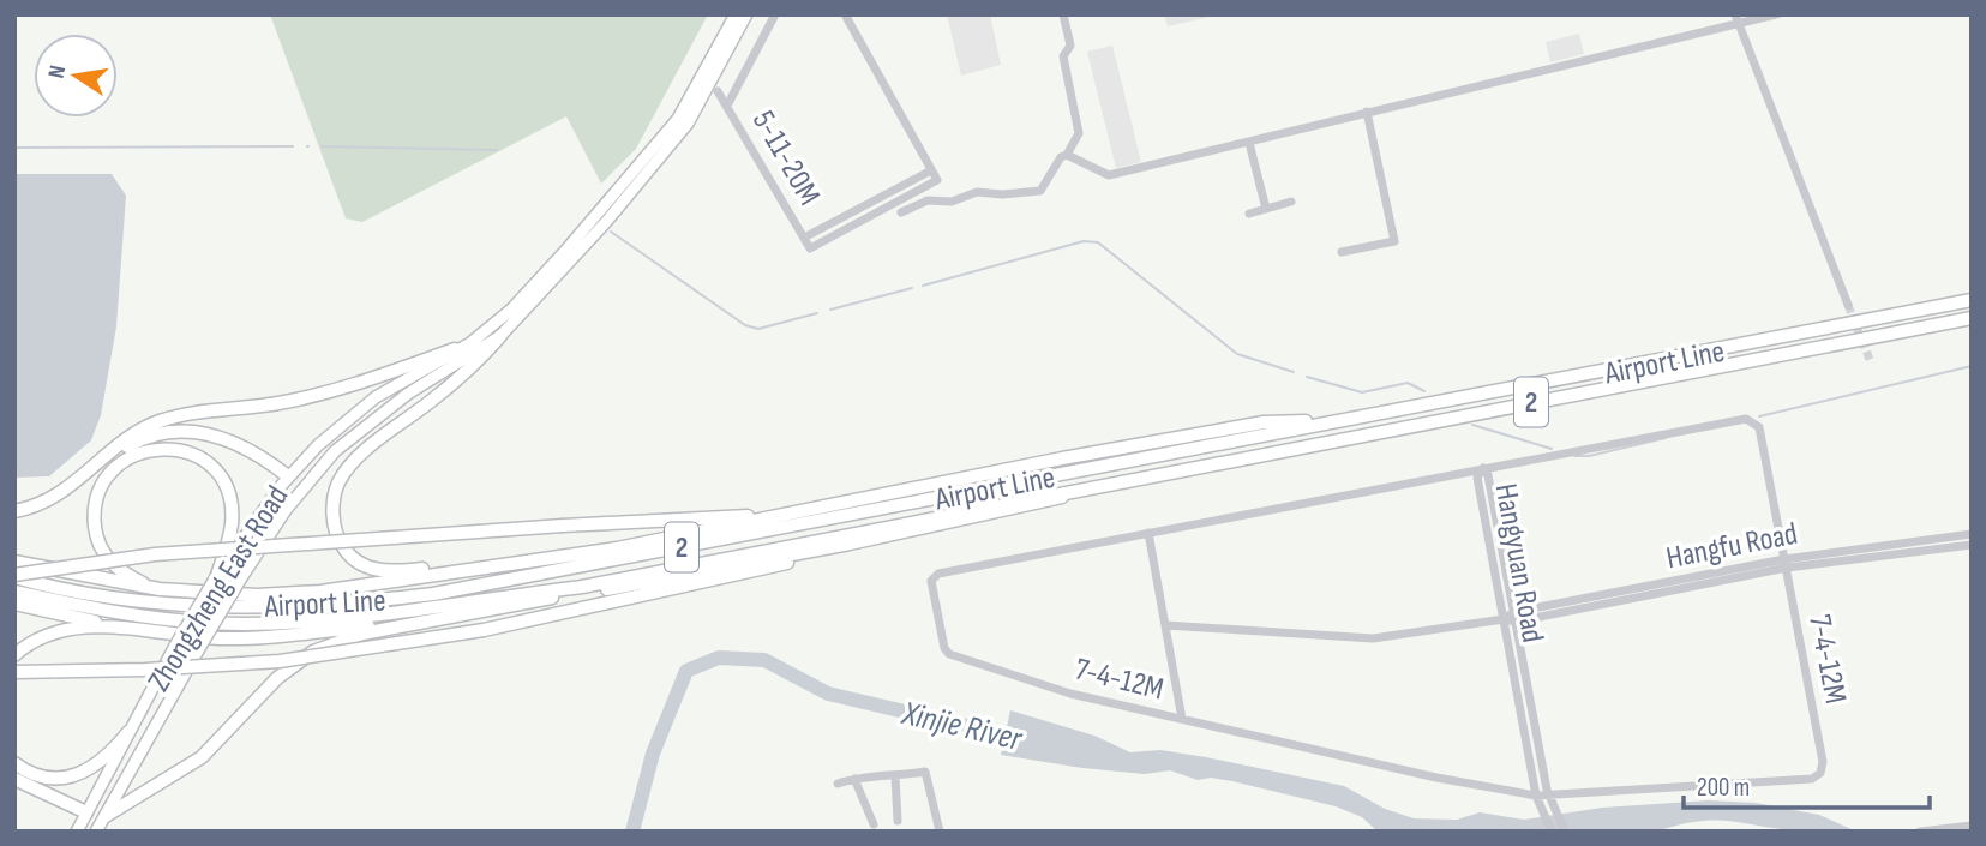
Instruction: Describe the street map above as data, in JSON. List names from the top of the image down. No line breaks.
{"streets":{"highway":["Airport Line","2"],"main road":["Zhongzheng East Road"],"street":["5-11-20M","Hangfu Road","Hangyuan Road","7-4-12M"]},"crossings":[["Hangfu Road","Hangyuan Road"],["Hangfu Road","7-4-12M"],["Hangyuan Road","7-4-12M"]],"water":["Xinjie River"],"scale_bar":"200 m","north":"left"}
